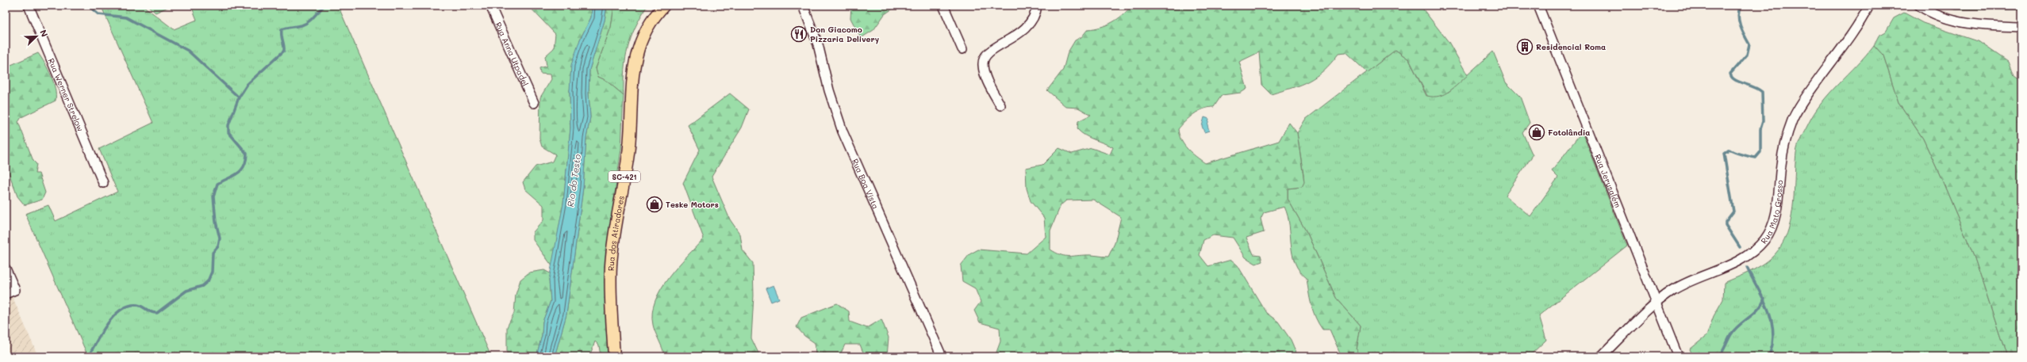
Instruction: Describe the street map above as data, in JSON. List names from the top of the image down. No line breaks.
{"streets":{"main road":["SC-421","Rua dos Atiradores"],"street":["Rua Anna Utpadel","Rua Werner Strelow","Rua Jerusalém","Rua Boa Vista","Rua Mato Grosso"]},"crossings":[["Rua Jerusalém","Rua Mato Grosso"]],"water":["Rio do Testo"],"places":{"restaurant":["Don Giacomo Pizzaria Delivery"],"building":["Residencial Roma"],"shop":["Fotolândia","Teske Motors"]},"north":"top right"}
